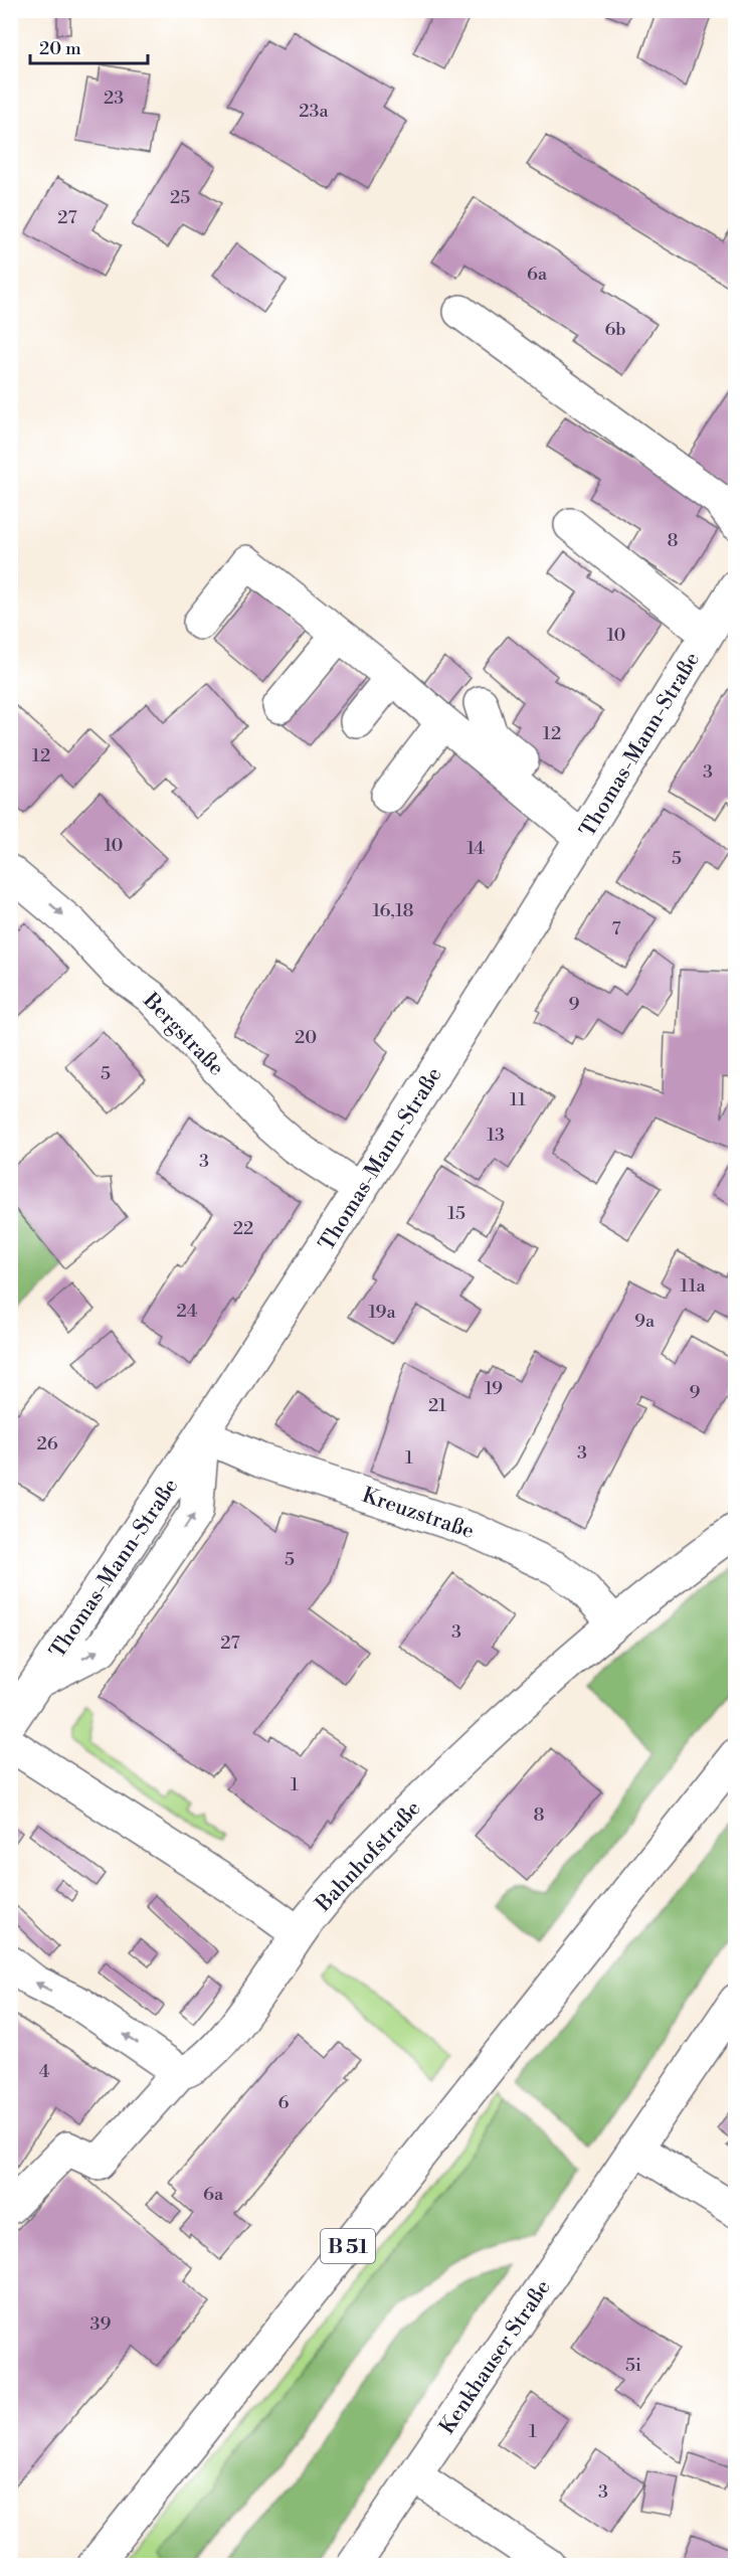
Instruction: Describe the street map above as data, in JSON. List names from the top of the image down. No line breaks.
{"streets":{"street":["Thomas-Mann-Straße","Bergstraße","Kreuzstraße","Bahnhofstraße","B 51","Kenkhauser Straße"]},"crossings":[["Thomas-Mann-Straße","Bergstraße"],["Thomas-Mann-Straße","Kreuzstraße"],["Kreuzstraße","Bahnhofstraße"]],"one_way":["Bergstraße"],"house_numbers":["23","23a","25","27","6a","6b","8","10","12","12","3","10","14","5","16,18","7","9","20","5","11","13","3","15","22","11a","24","19a","9a","19","9","21","26","3","1","5","3","27","1","8","4","6","6a","39","5i","1","3"],"scale_bar":"20 m"}
